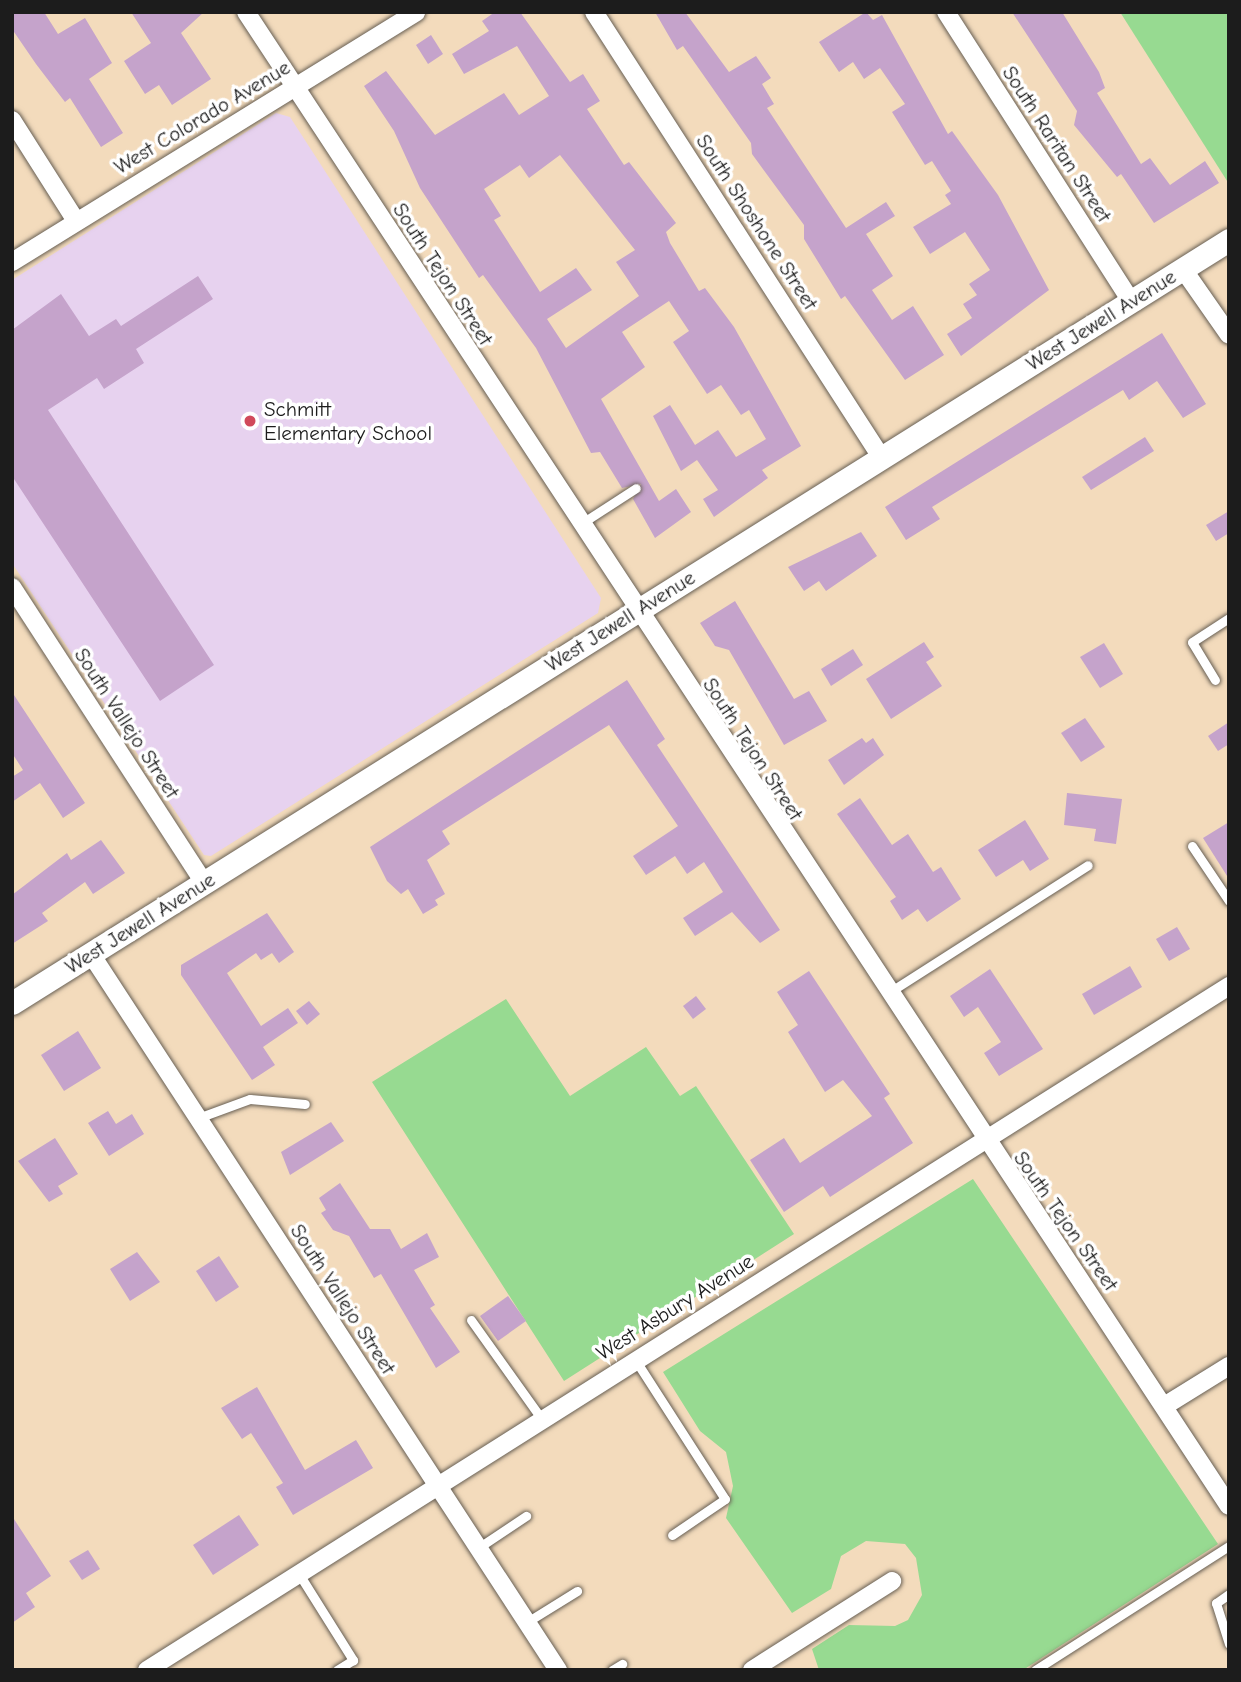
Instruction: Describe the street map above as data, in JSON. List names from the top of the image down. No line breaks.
{"streets":{"street":["West Colorado Avenue","South Raritan Street","South Shoshone Street","South Tejon Street","West Jewell Avenue","South Vallejo Street","West Asbury Avenue"]},"crossings":[["West Colorado Avenue","South Tejon Street"],["South Raritan Street","West Jewell Avenue"],["South Shoshone Street","West Jewell Avenue"],["South Tejon Street","West Jewell Avenue"],["South Tejon Street","West Asbury Avenue"],["West Jewell Avenue","South Vallejo Street"],["South Vallejo Street","West Asbury Avenue"]],"places":["Schmitt Elementary School"]}
